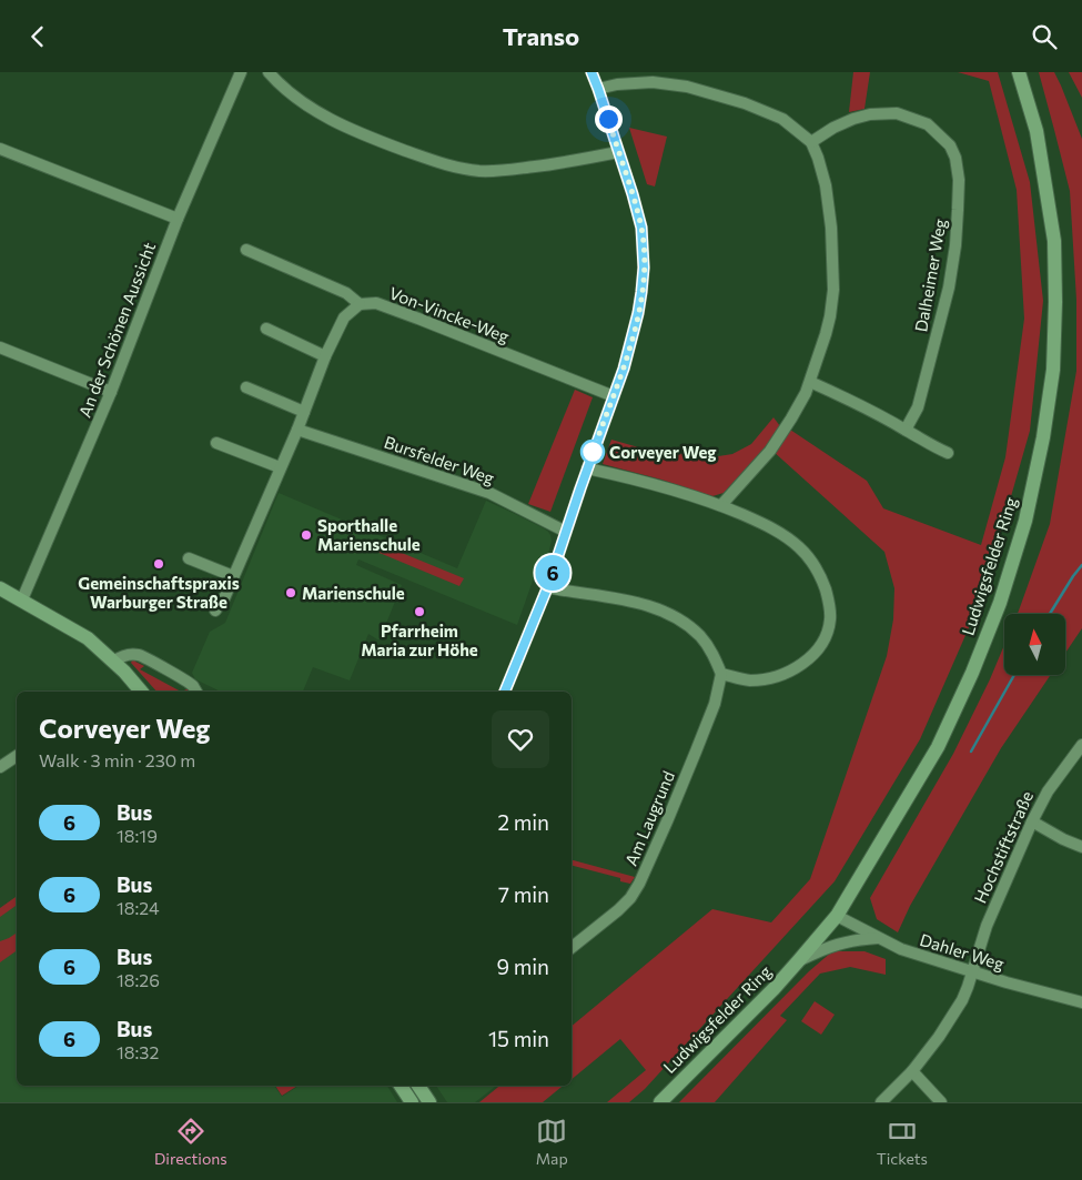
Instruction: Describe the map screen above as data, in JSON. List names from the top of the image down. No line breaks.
{"streets":{"main road":["Ludwigsfelder Ring"],"street":["Dalheimer Weg","Von-Vincke-Weg","An der Schönen Aussicht","Bursfelder Weg","Am Laugrund","Hochstiftstraße","Dahler Weg"]},"crossings":[["Ludwigsfelder Ring","Dahler Weg"],["Hochstiftstraße","Dahler Weg"]],"places":["Corveyer Weg","Sporthalle Marienschule","Gemeinschaftspraxis Warburger Straße","Marienschule","Pfarrheim Maria zur Höhe"],"lines":["bus line 6"],"north":"top","page":{"header":"Transo","on_map":"6","heading":["Corveyer Weg","Walk · 3 min · 230 m"],"list":[{"mark":"6","name":"Bus","note":"18:19","value":"2 min"},{"mark":"6","name":"Bus","note":"18:24","value":"7 min"},{"mark":"6","name":"Bus","note":"18:26","value":"9 min"},{"mark":"6","name":"Bus","note":"18:32","value":"15 min"}],"tabs":["Directions","Map","Tickets"]}}
